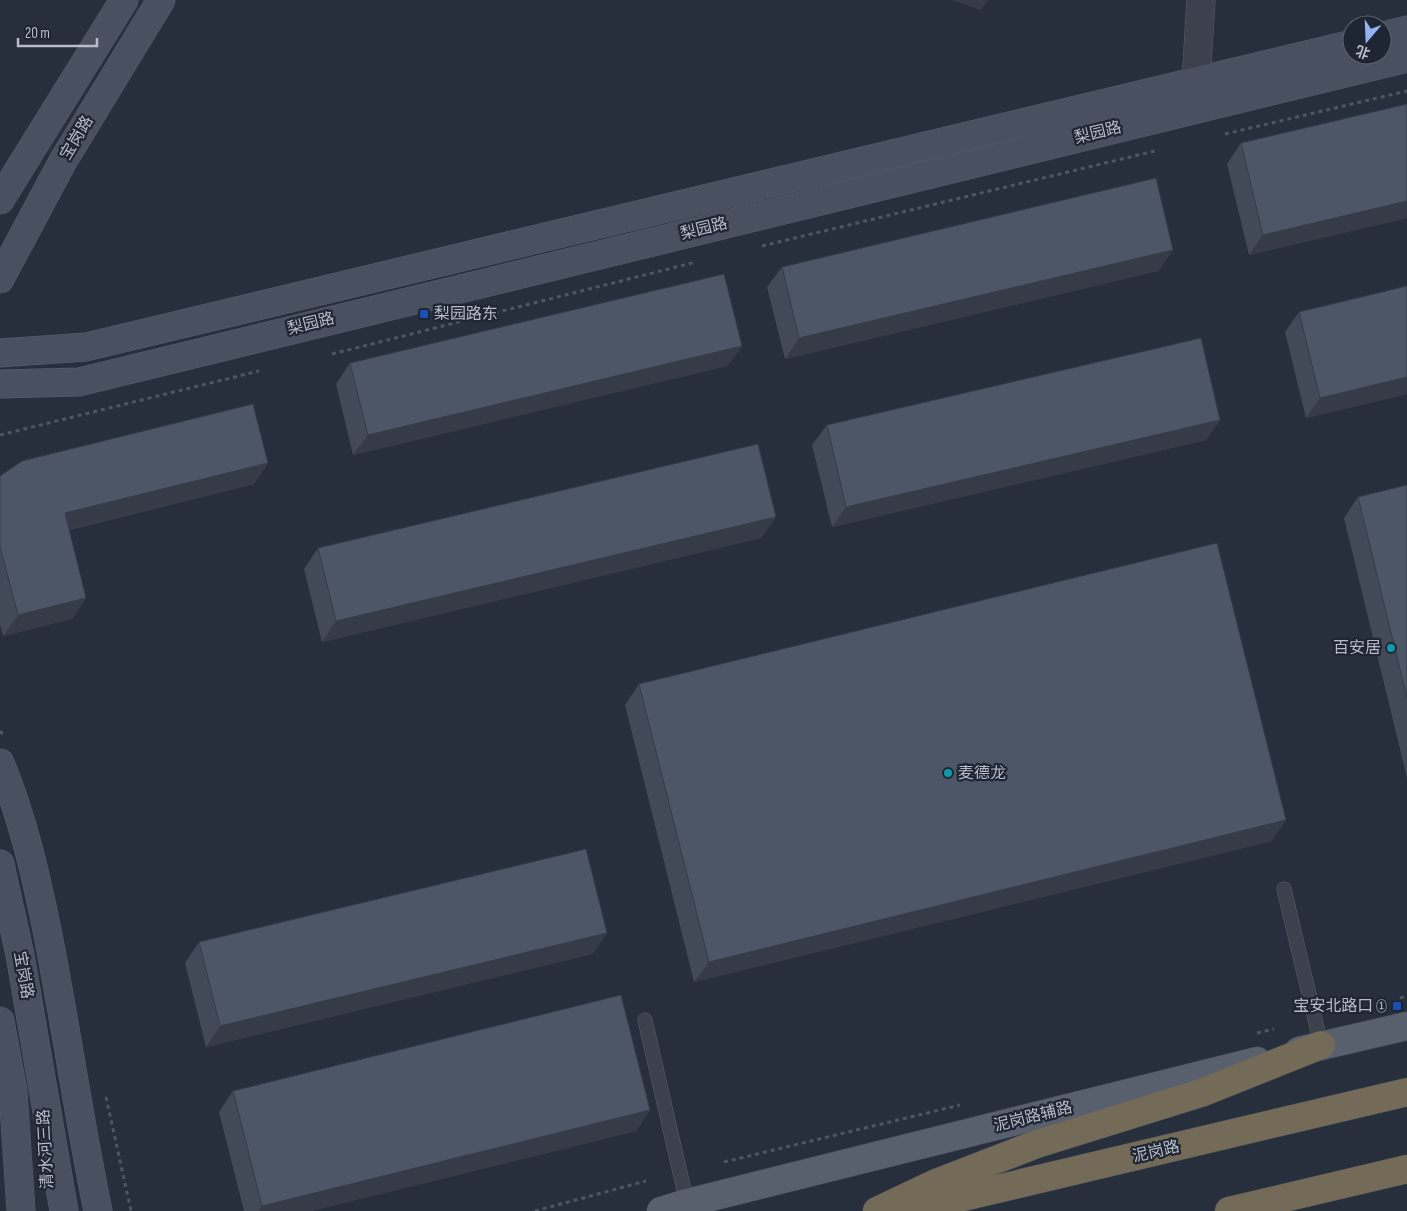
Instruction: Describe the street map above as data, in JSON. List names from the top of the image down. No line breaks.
{"streets":{"highway":["泥岗路"],"main road":["泥岗路辅路"],"street":["梨园路","宝岗路","清水河三路"]},"crossings":[["宝岗路","清水河三路"]],"places":{"transit":["梨园路东","宝安北路口 ①"],"other":["百安居","麦德龙"]},"scale_bar":"20 m","north":"bottom"}
